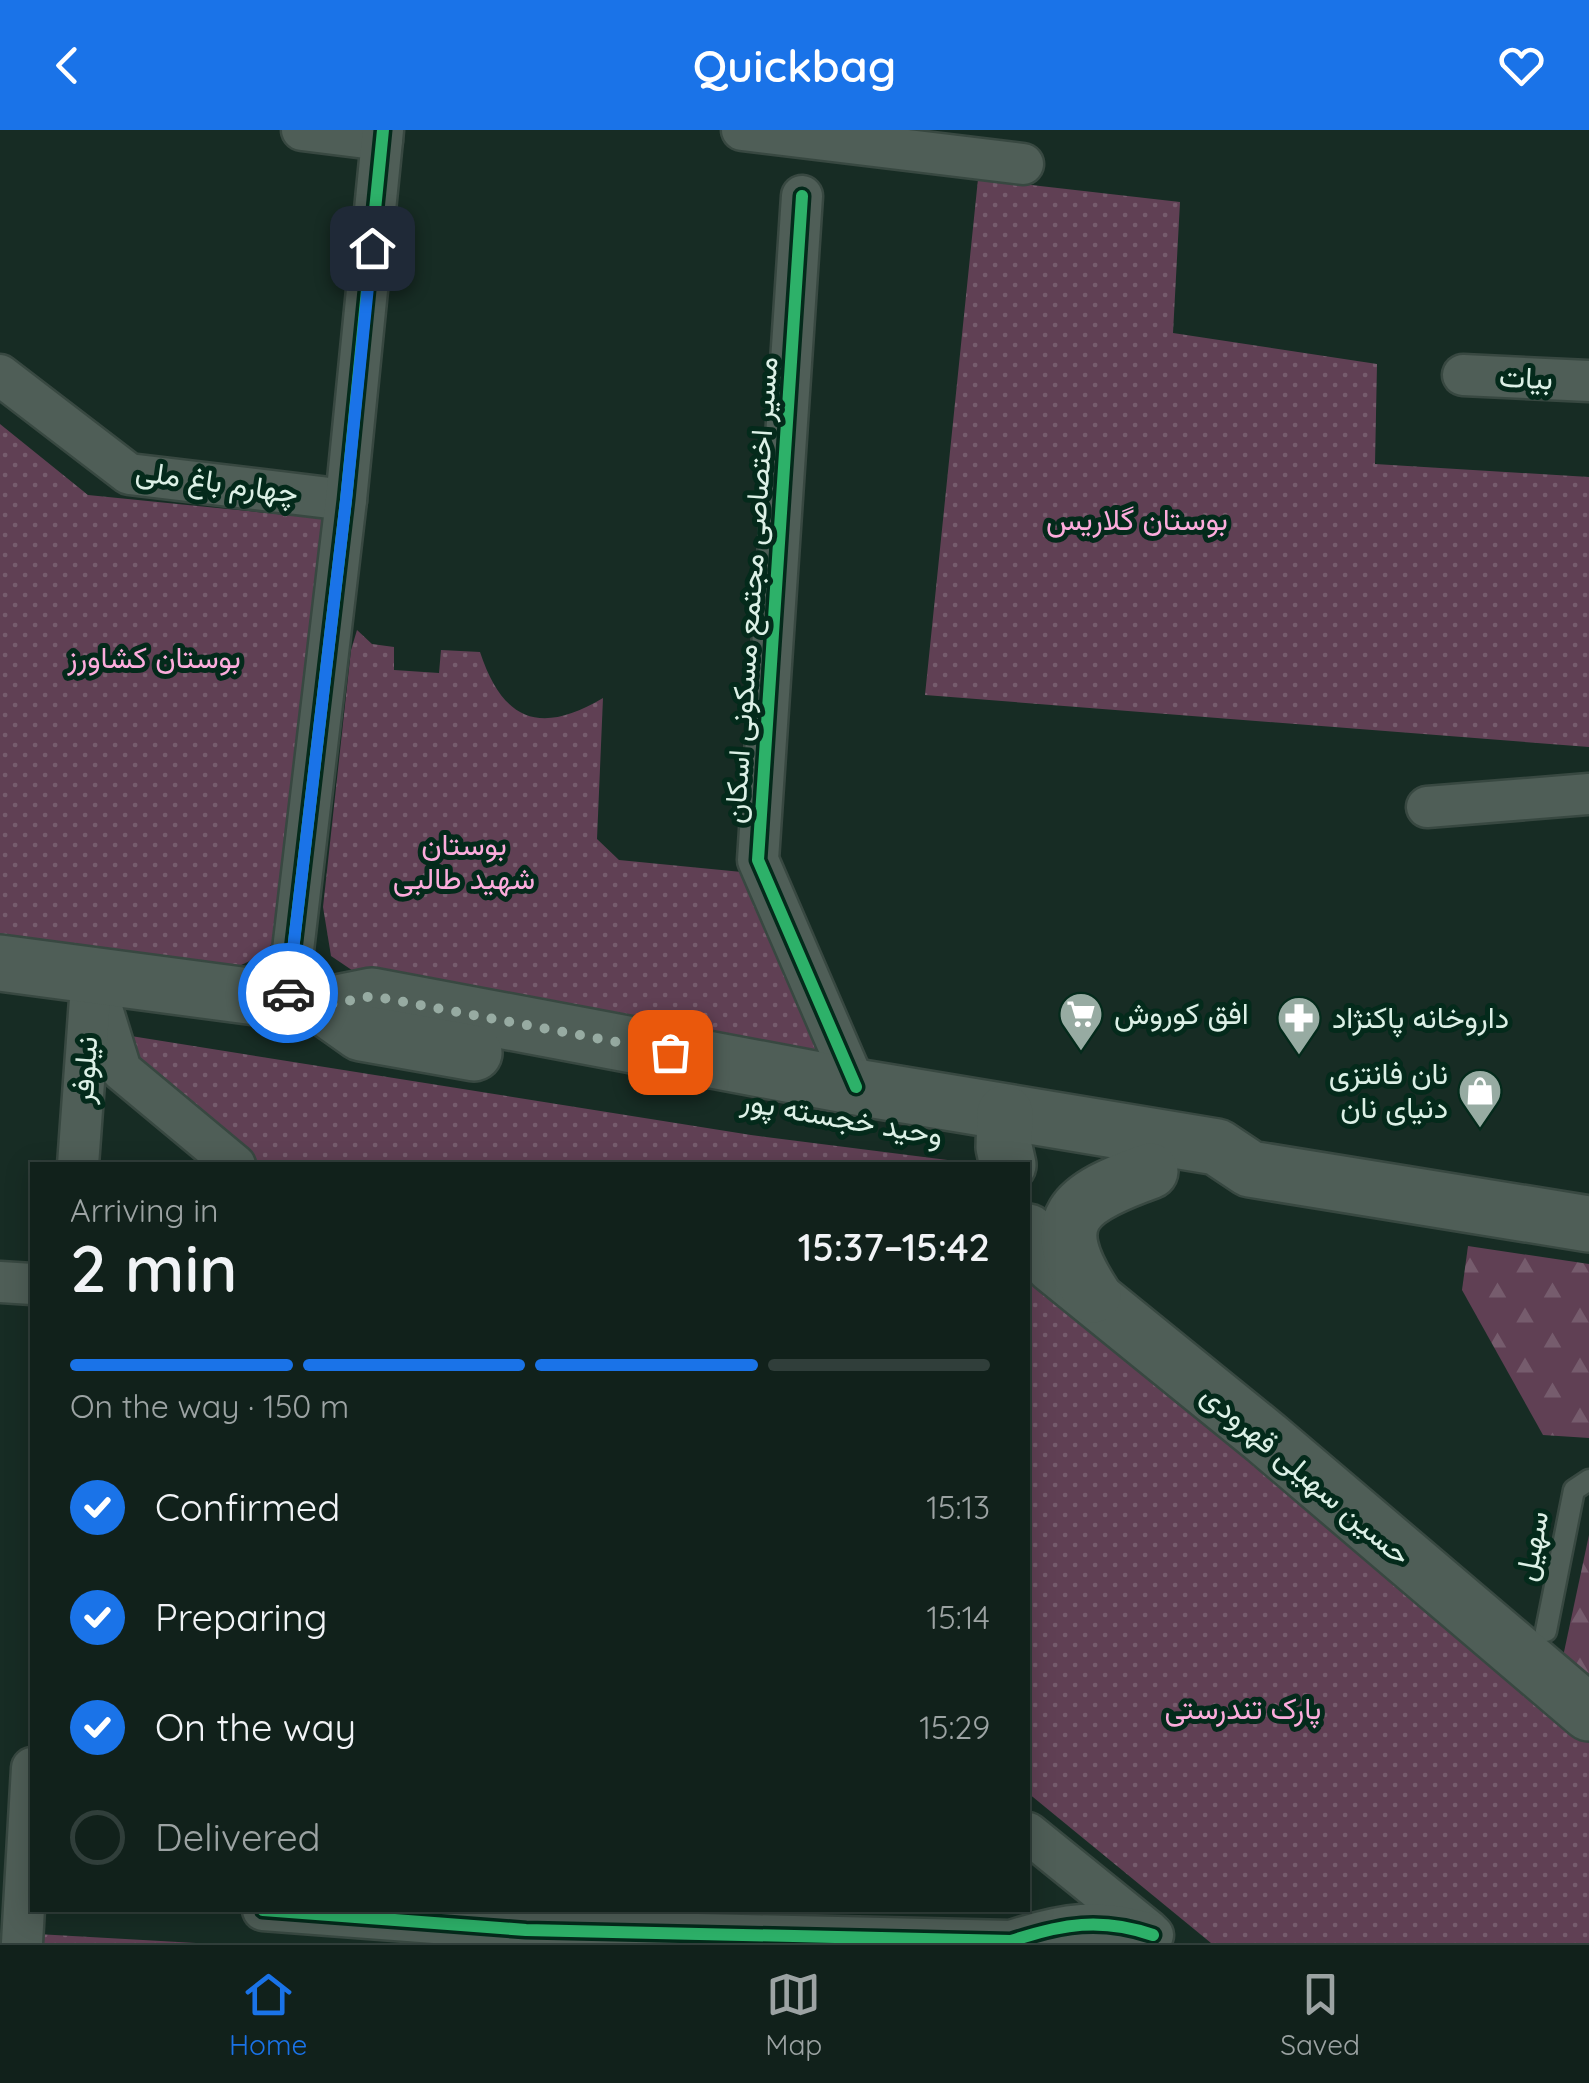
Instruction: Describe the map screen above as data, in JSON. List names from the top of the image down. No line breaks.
{"streets":{"main road":["وحید خجسته پور","حسین سهیلی قهرودی"],"street":["بیات","چهارم باغ ملی","مسیر اختصاصی مجتمع مسکونی اسکان","نیلوفر"],"lane":["سهیل"]},"crossings":[["مسیر اختصاصی مجتمع مسکونی اسکان","وحید خجسته پور"],["نیلوفر","وحید خجسته پور"]],"parks":["بوستان گلاریس","بوستان کشاورز","بوستان شهید طالبی","پارک تندرستی"],"places":{"supermarket":["افق کوروش"],"pharmacy":["داروخانه پاکنژاد"],"shop":["نان فانتزی دنیای نان"]},"page":{"header":"Quickbag","heading":["2 min","Arriving in","15:37–15:42"],"bar":"On the way · 150 m","list":[["Confirmed","15:13"],["Preparing","15:14"],["On the way","15:29"],"Delivered"],"tabs":["Home","Map","Saved"]}}
